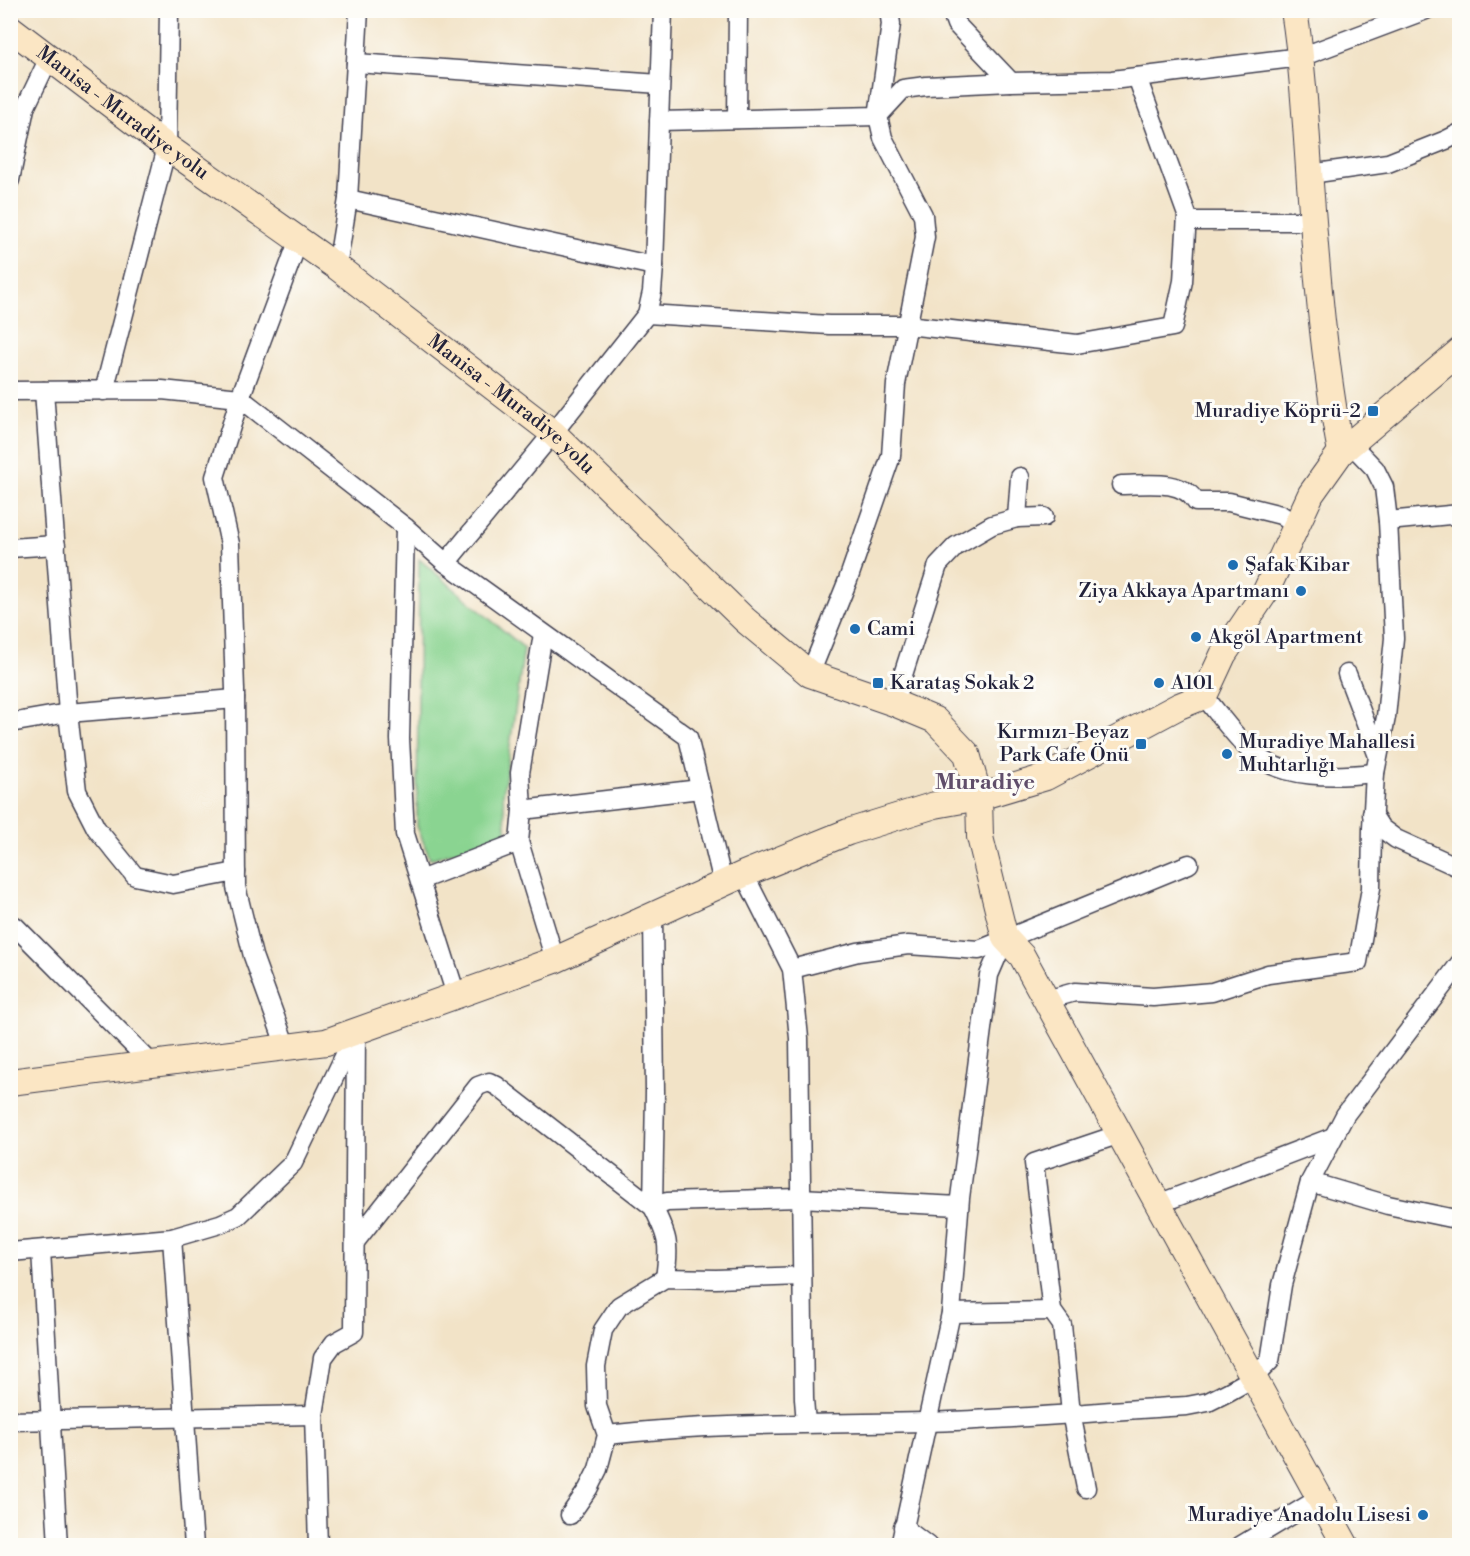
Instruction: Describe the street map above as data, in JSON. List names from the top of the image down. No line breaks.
{"streets":{"main road":["Manisa - Muradiye yolu"]},"districts":["Muradiye"],"places":{"transit":["Muradiye Köprü-2","Karataş Sokak 2","Kırmızı-Beyaz Park Cafe Önü"],"other":["Şafak Kibar","Ziya Akkaya Apartmanı","Cami","Akgöl Apartment","A101","Muradiye Mahallesi Muhtarlığı","Muradiye Anadolu Lisesi"]}}
